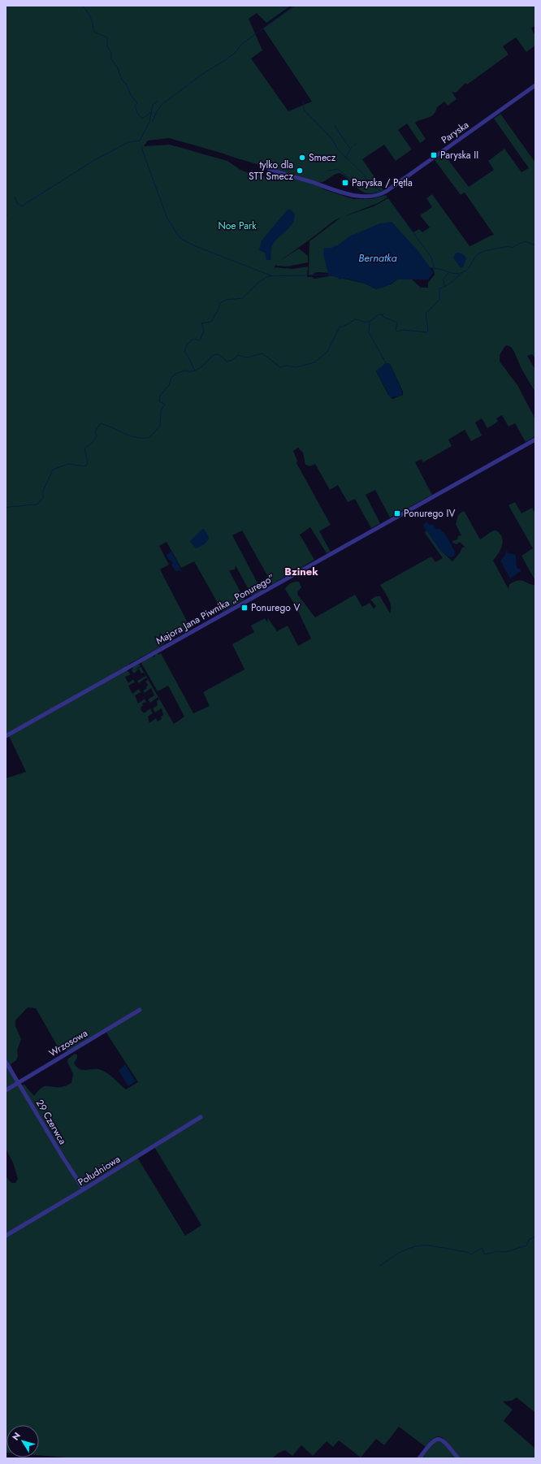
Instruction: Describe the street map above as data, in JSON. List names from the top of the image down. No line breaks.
{"streets":{"street":["Paryska","Majora Jana Piwnika „Ponurego”","Wrzosowa","29 Czerwca","Południowa"]},"crossings":[["Wrzosowa","29 Czerwca"],["29 Czerwca","Południowa"]],"districts":["Bzinek"],"water":["Bernatka"],"parks":["Noe Park"],"places":{"transit":["Paryska II","Paryska / Pętla","Ponurego IV","Ponurego V"],"other":["Smecz","tylko dla STT Smecz"]},"north":"top left"}
